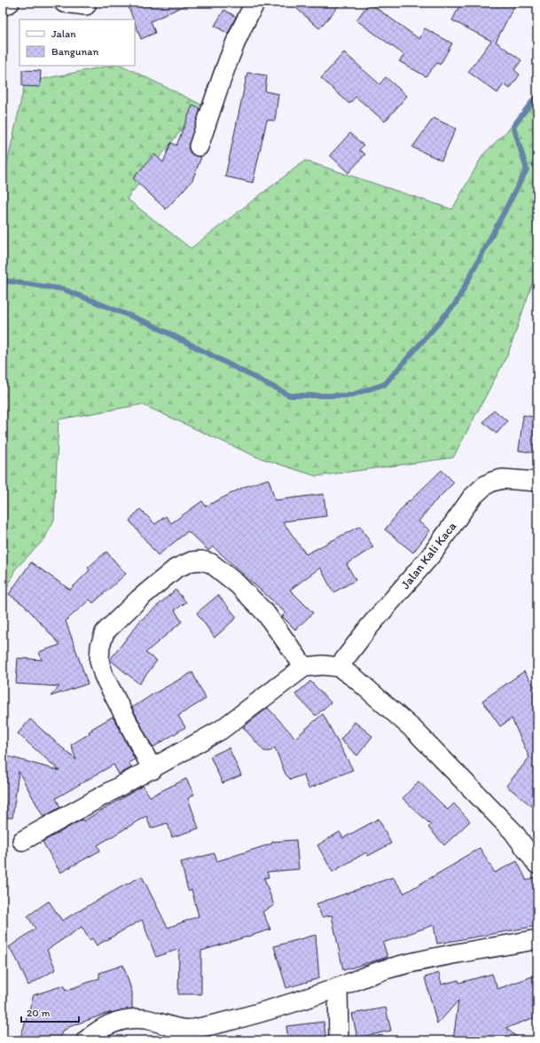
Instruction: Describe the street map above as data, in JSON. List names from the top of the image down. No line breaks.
{"streets":{"street":["Jalan Kali Kaca"]},"legend":["Jalan","Bangunan"],"scale_bar":"20 m"}
